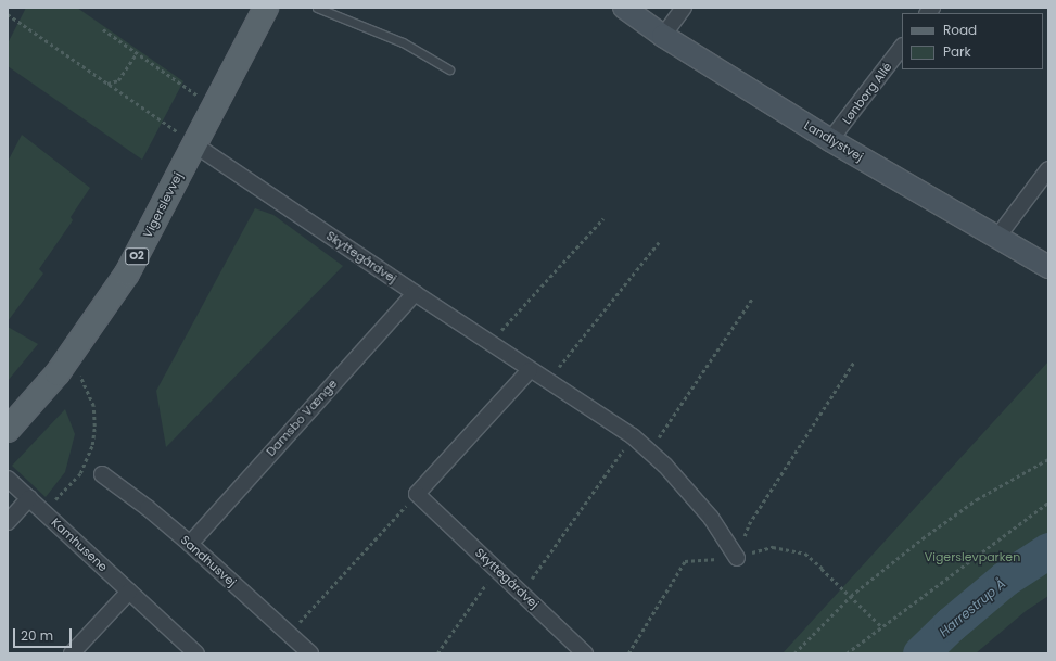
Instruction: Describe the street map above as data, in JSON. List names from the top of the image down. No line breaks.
{"streets":{"main road":["Vigerslevvej","O2"],"street":["Lønborg Allé","Landlystvej","Skyttegårdvej","Damsbo Vænge","Kamhusene","Sandhusvej"]},"crossings":[["Lønborg Allé","Landlystvej"],["Vigerslevvej","Skyttegårdvej"],["Skyttegårdvej","Damsbo Vænge"],["Damsbo Vænge","Sandhusvej"]],"water":["Harrestrup Å"],"parks":["Vigerslevparken"],"legend":["Road","Park"],"scale_bar":"20 m"}
